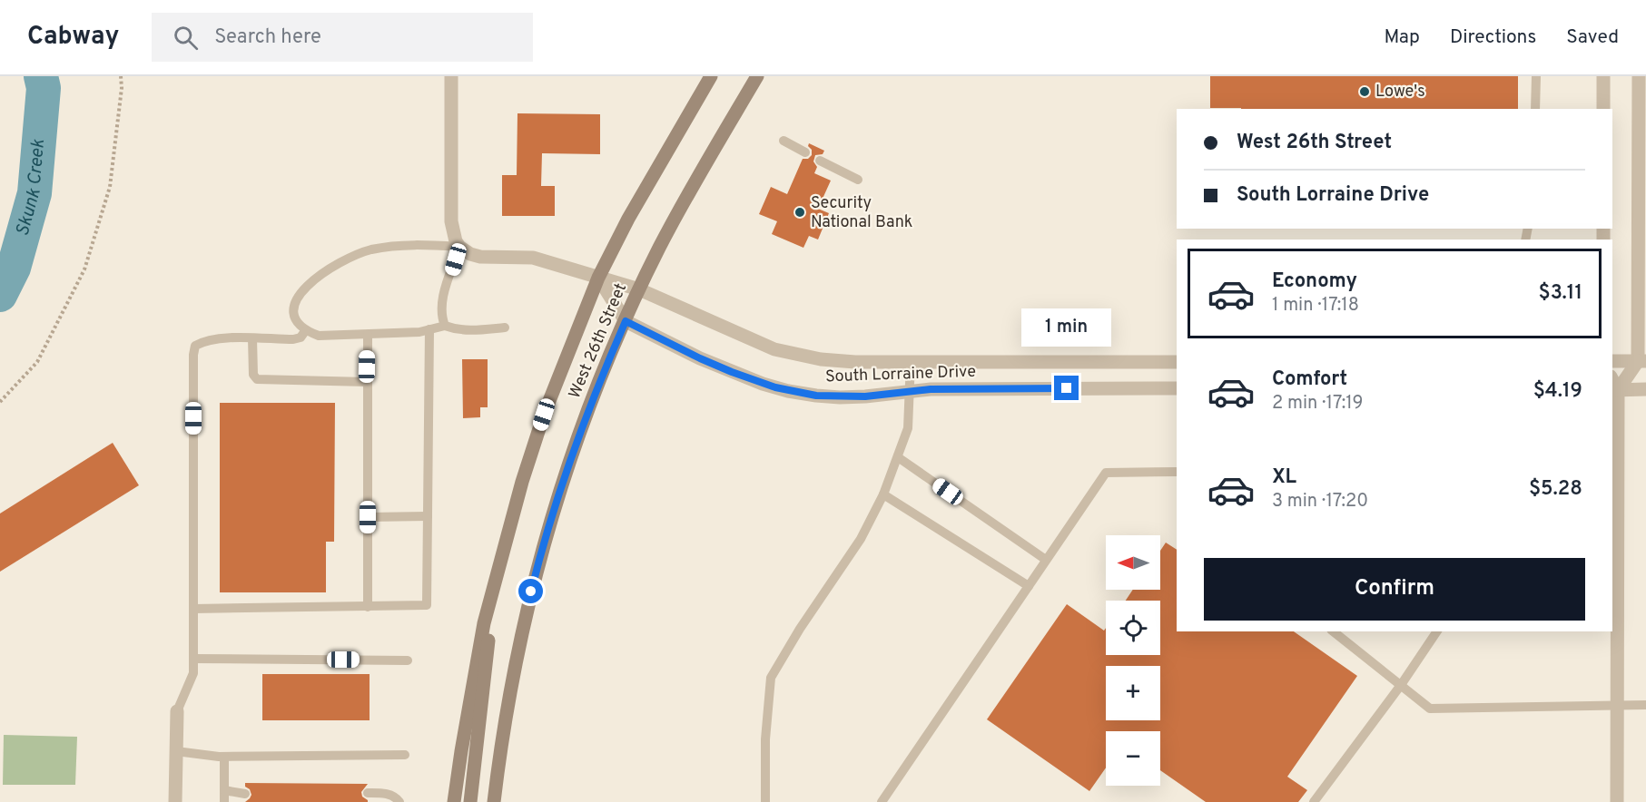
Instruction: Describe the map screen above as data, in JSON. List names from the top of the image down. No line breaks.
{"streets":{"main road":["West 26th Street"],"street":["South Lorraine Drive"]},"crossings":[["West 26th Street","South Lorraine Drive"]],"water":["Skunk Creek"],"places":["Lowe's","Security National Bank"],"north":"left","page":{"header":"Cabway","search":"Search here","nav":["Map","Directions","Saved"],"banner":["West 26th Street","South Lorraine Drive"],"list":[{"name":"Economy","note":"1 min · 17:18","value":"$3.11"},{"name":"Comfort","note":"2 min · 17:19","value":"$4.19"},{"name":"XL","note":"3 min · 17:20","value":"$5.28"}],"bubble":"1 min","map_buttons":["+","−"],"buttons":"Confirm"}}
